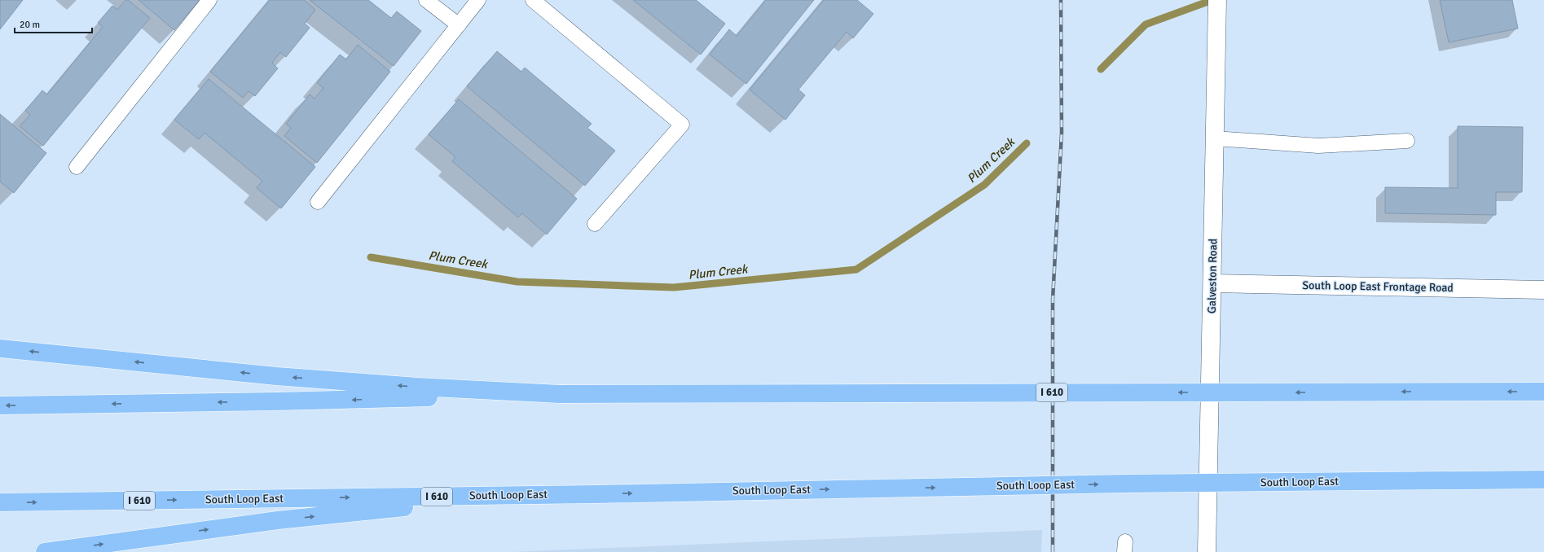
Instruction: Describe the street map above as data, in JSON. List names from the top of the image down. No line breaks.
{"streets":{"highway":["I 610","South Loop East"],"main road":["Galveston Road","South Loop East Frontage Road"]},"crossings":[["Galveston Road","South Loop East Frontage Road"]],"water":["Plum Creek"],"scale_bar":"20 m"}
